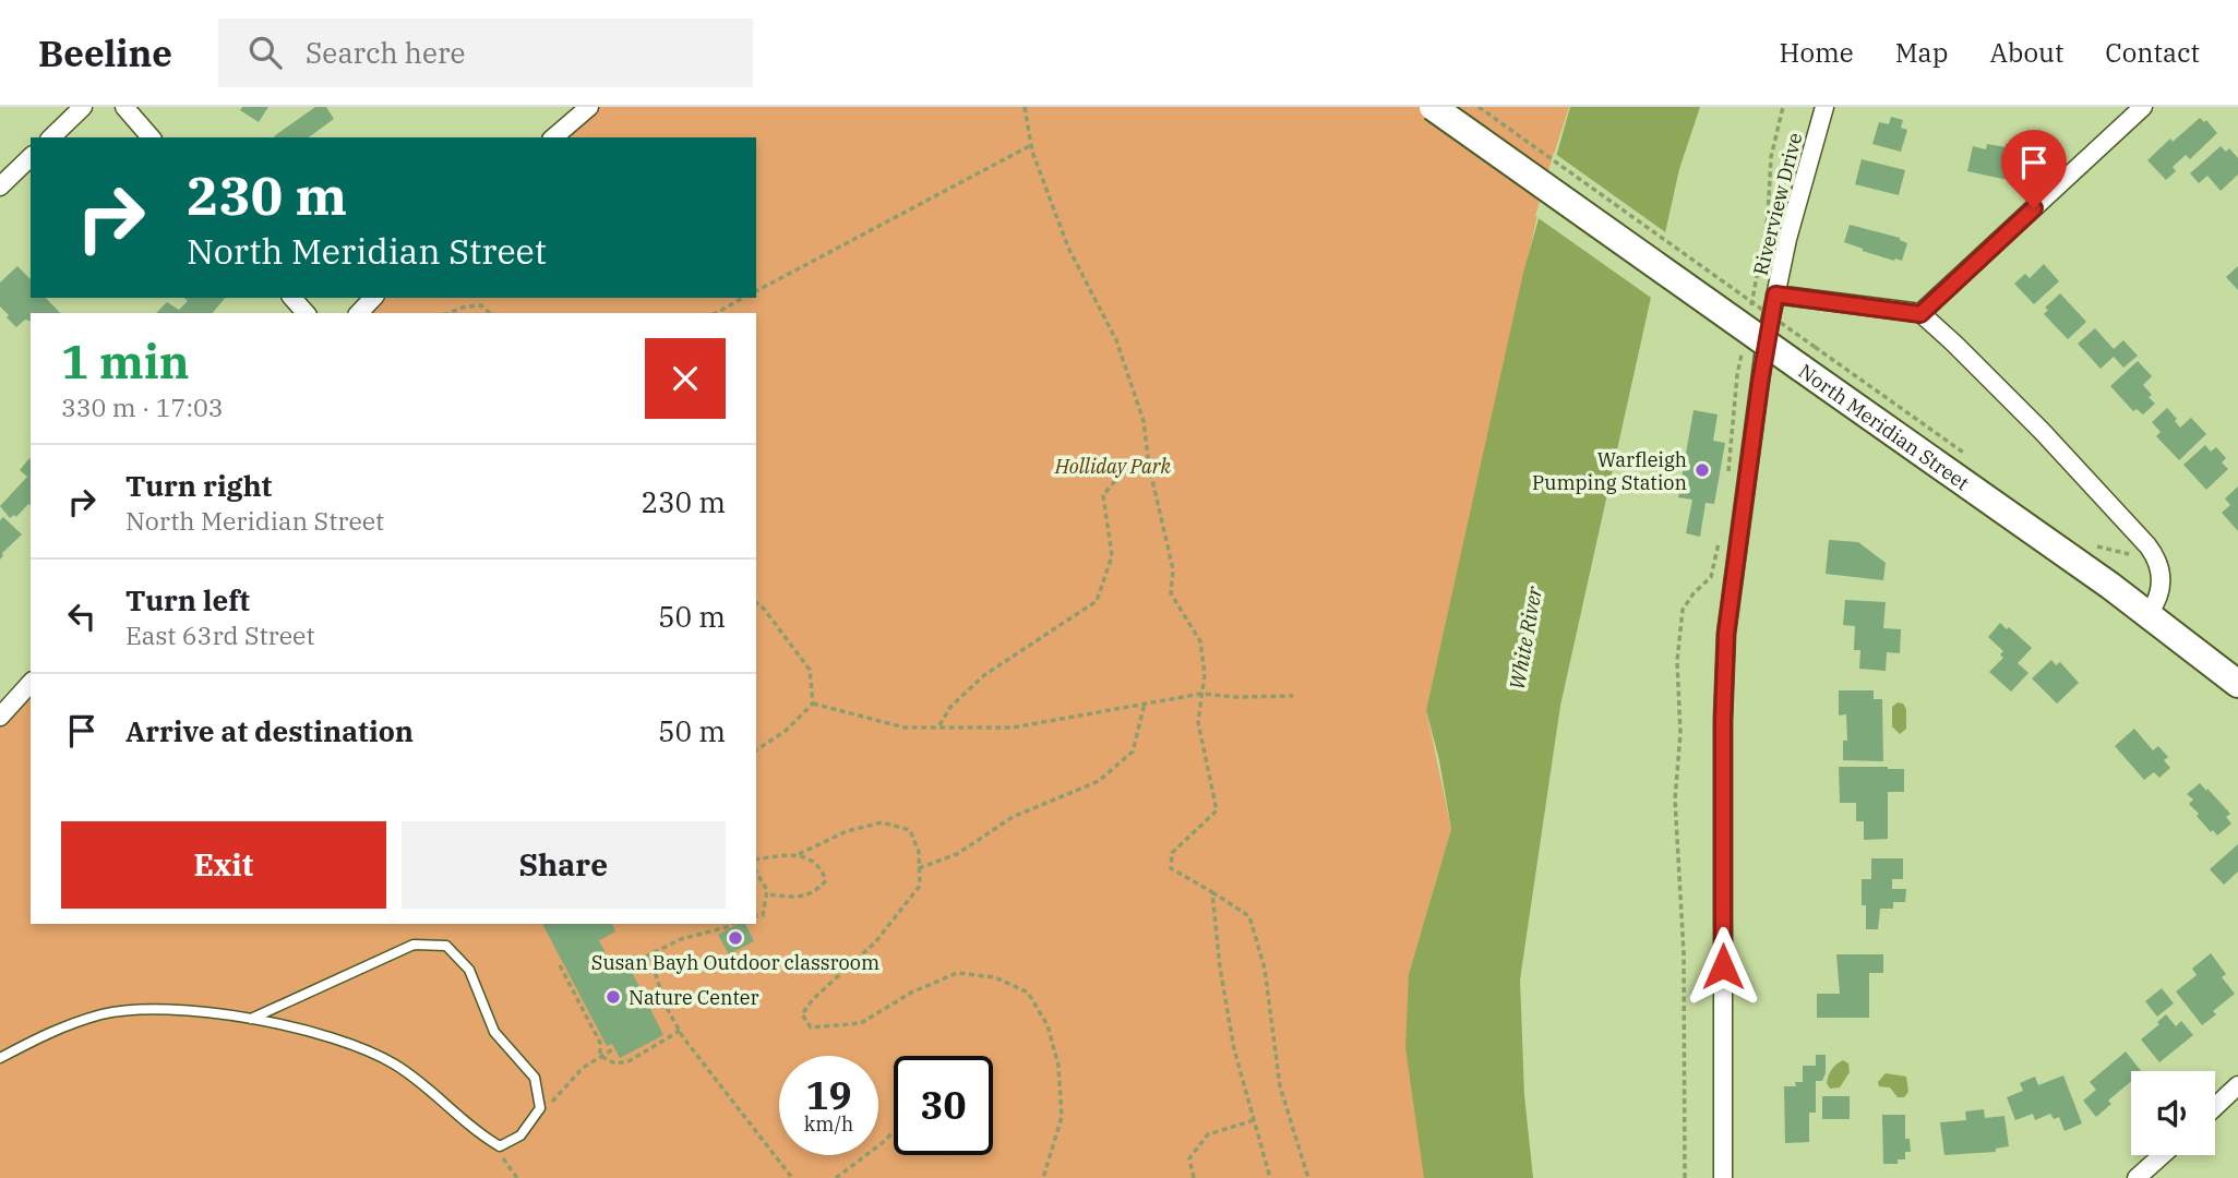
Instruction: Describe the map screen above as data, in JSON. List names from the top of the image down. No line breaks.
{"streets":{"main road":["North Meridian Street"],"street":["Riverview Drive"]},"water":["White River"],"parks":["Holliday Park"],"places":["Warfleigh Pumping Station","Susan Bayh Outdoor classroom","Nature Center"],"page":{"header":"Beeline","search":"Search here","nav":["Home","Map","About","Contact"],"turn":["230 m","North Meridian Street"],"heading":["1 min","330 m · 17:03"],"list":[{"name":"Turn right","note":"North Meridian Street","value":"230 m"},{"name":"Turn left","note":"East 63rd Street","value":"50 m"},{"name":"Arrive at destination","value":"50 m"}],"buttons":["Exit","Share"],"speed":"19 km/h","limit":"30"}}
